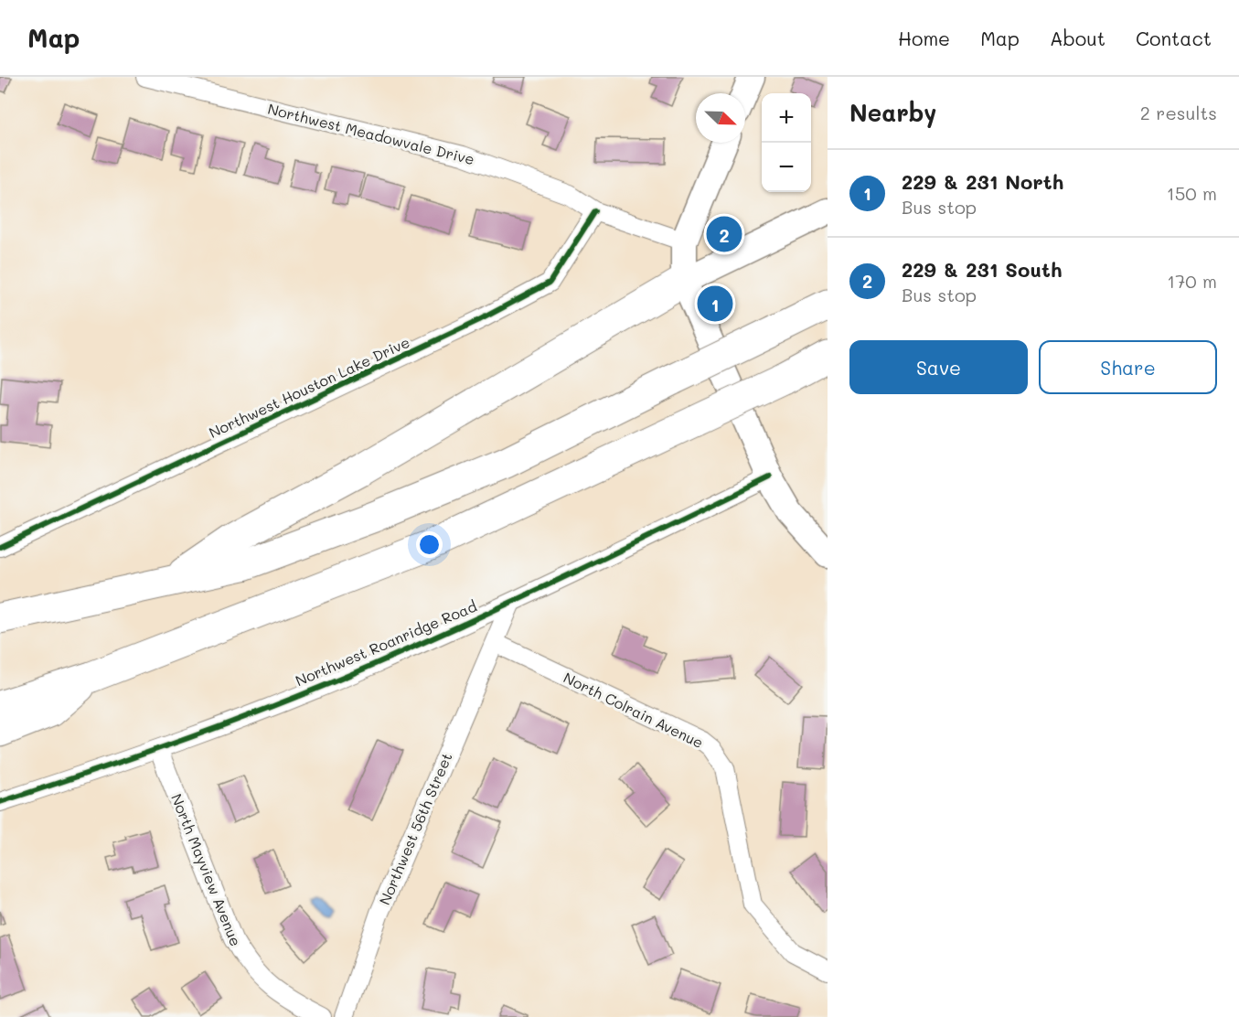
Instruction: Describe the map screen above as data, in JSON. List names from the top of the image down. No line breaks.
{"streets":{"street":["Northwest Meadowvale Drive","Northwest Houston Lake Drive","Northwest Roanridge Road","North Colrain Avenue","Northwest 56th Street","North Mayview Avenue"]},"crossings":[["Northwest Meadowvale Drive","Northwest Houston Lake Drive"],["Northwest Roanridge Road","Northwest 56th Street"],["Northwest Roanridge Road","North Mayview Avenue"],["North Colrain Avenue","Northwest 56th Street"]],"north":"bottom right","page":{"header":"Map","nav":["Home","Map","About","Contact"],"heading":["Nearby","2 results"],"map_buttons":["+","−"],"list":[{"mark":"1","name":"229 & 231 North","note":"Bus stop","value":"150 m"},{"mark":"2","name":"229 & 231 South","note":"Bus stop","value":"170 m"}],"pins":["2","1"],"buttons":["Save","Share"]}}
